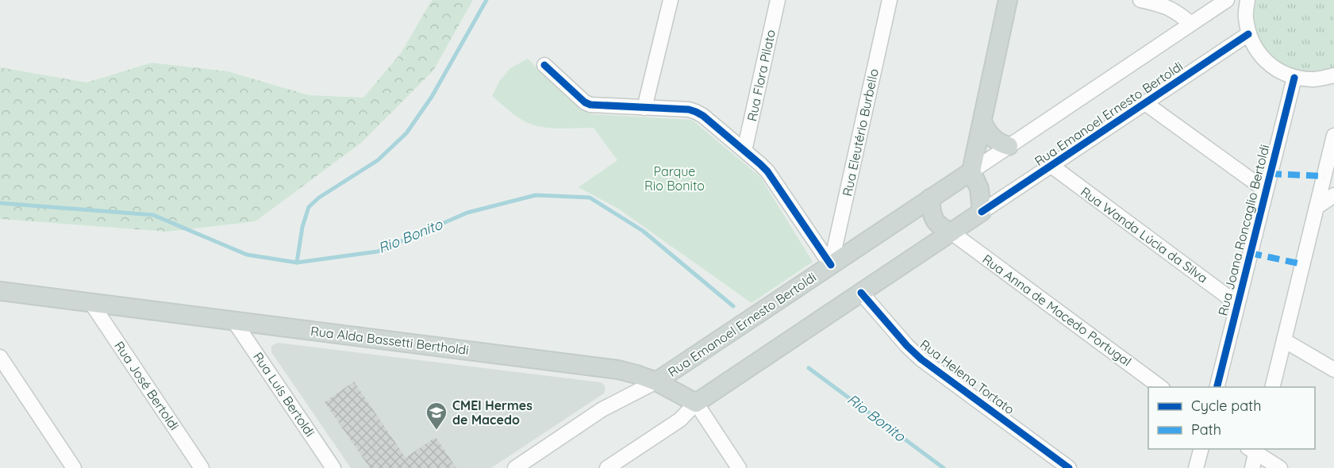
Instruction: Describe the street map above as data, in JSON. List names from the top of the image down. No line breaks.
{"streets":{"main road":["Rua Emanoel Ernesto Bertoldi","Rua Alda Bassetti Bertholdi"],"street":["Rua Flora Pilato","Rua Eleutério Burbello","Rua Joana Roncaglio Bertoldi","Rua Wanda Lúcia da Silva","Rua Anna de Macedo Portugal","Rua Helena Tortato","Rua José Bertoldi","Rua Luís Bertoldi"]},"crossings":[["Rua Emanoel Ernesto Bertoldi","Rua Eleutério Burbello"],["Rua Emanoel Ernesto Bertoldi","Rua Wanda Lúcia da Silva"],["Rua Emanoel Ernesto Bertoldi","Rua Anna de Macedo Portugal"],["Rua Emanoel Ernesto Bertoldi","Rua Alda Bassetti Bertholdi"],["Rua Emanoel Ernesto Bertoldi","Rua Helena Tortato"],["Rua Joana Roncaglio Bertoldi","Rua Wanda Lúcia da Silva"],["Rua Alda Bassetti Bertholdi","Rua José Bertoldi"],["Rua Alda Bassetti Bertholdi","Rua Luís Bertoldi"]],"water":["Rio Bonito"],"parks":["Parque Rio Bonito"],"places":{"school or university":["CMEI Hermes de Macedo"]},"legend":["Cycle path","Path"]}
